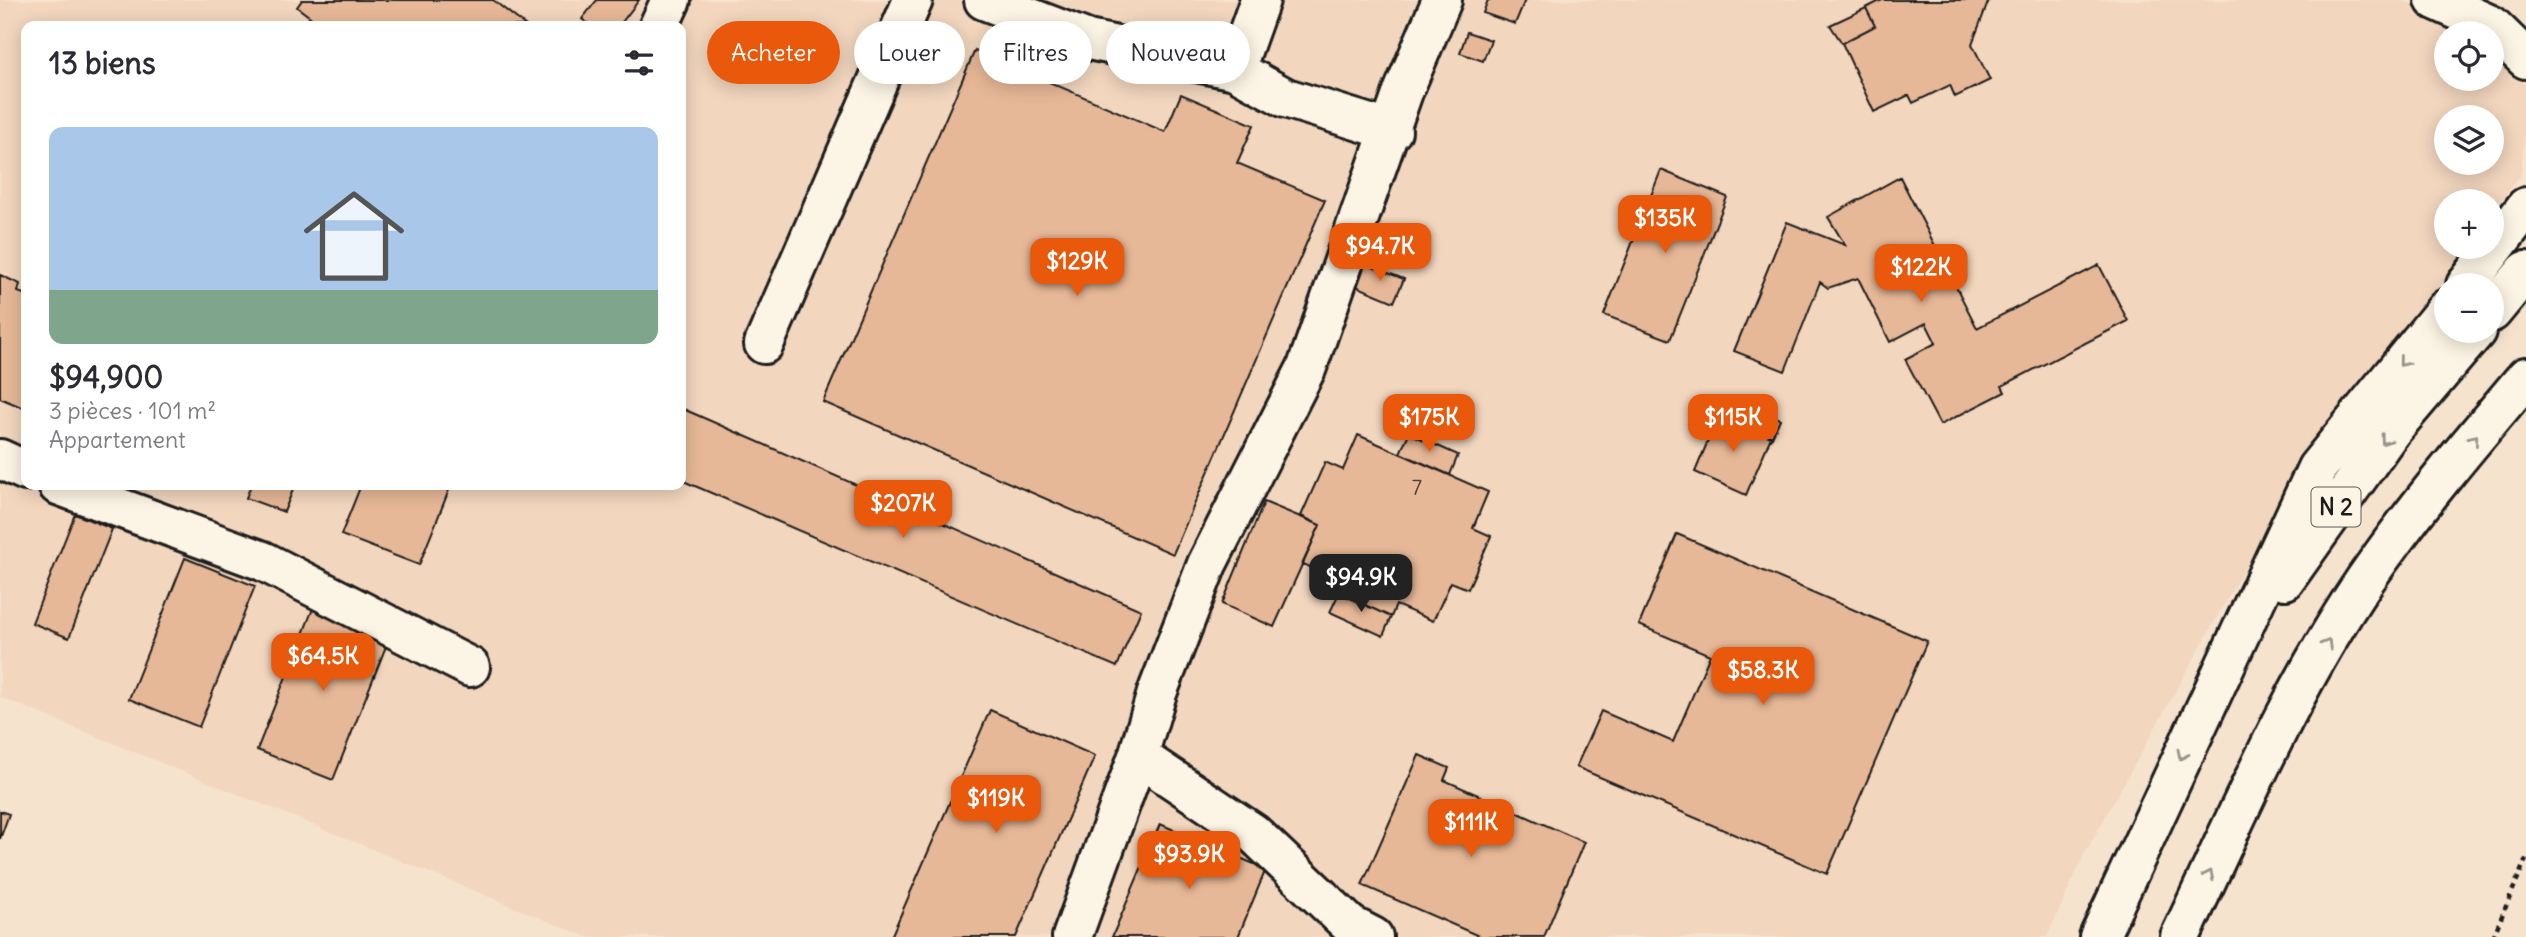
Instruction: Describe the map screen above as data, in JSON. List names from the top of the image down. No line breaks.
{"streets":{"main road":["N 2"]},"house_numbers":["7"],"page":{"map_buttons":["+","−"],"chip":["Acheter","Louer","Filtres","Nouveau"],"heading":"13 biens","list":[{"name":"$94,900","note":"3 pièces · 101 m² · Appartement"}],"price":["$135K","$94.7K","$129K","$122K","$175K","$115K","$207K","$94.9K","$64.5K","$58.3K","$119K","$111K","$93.9K"]}}
